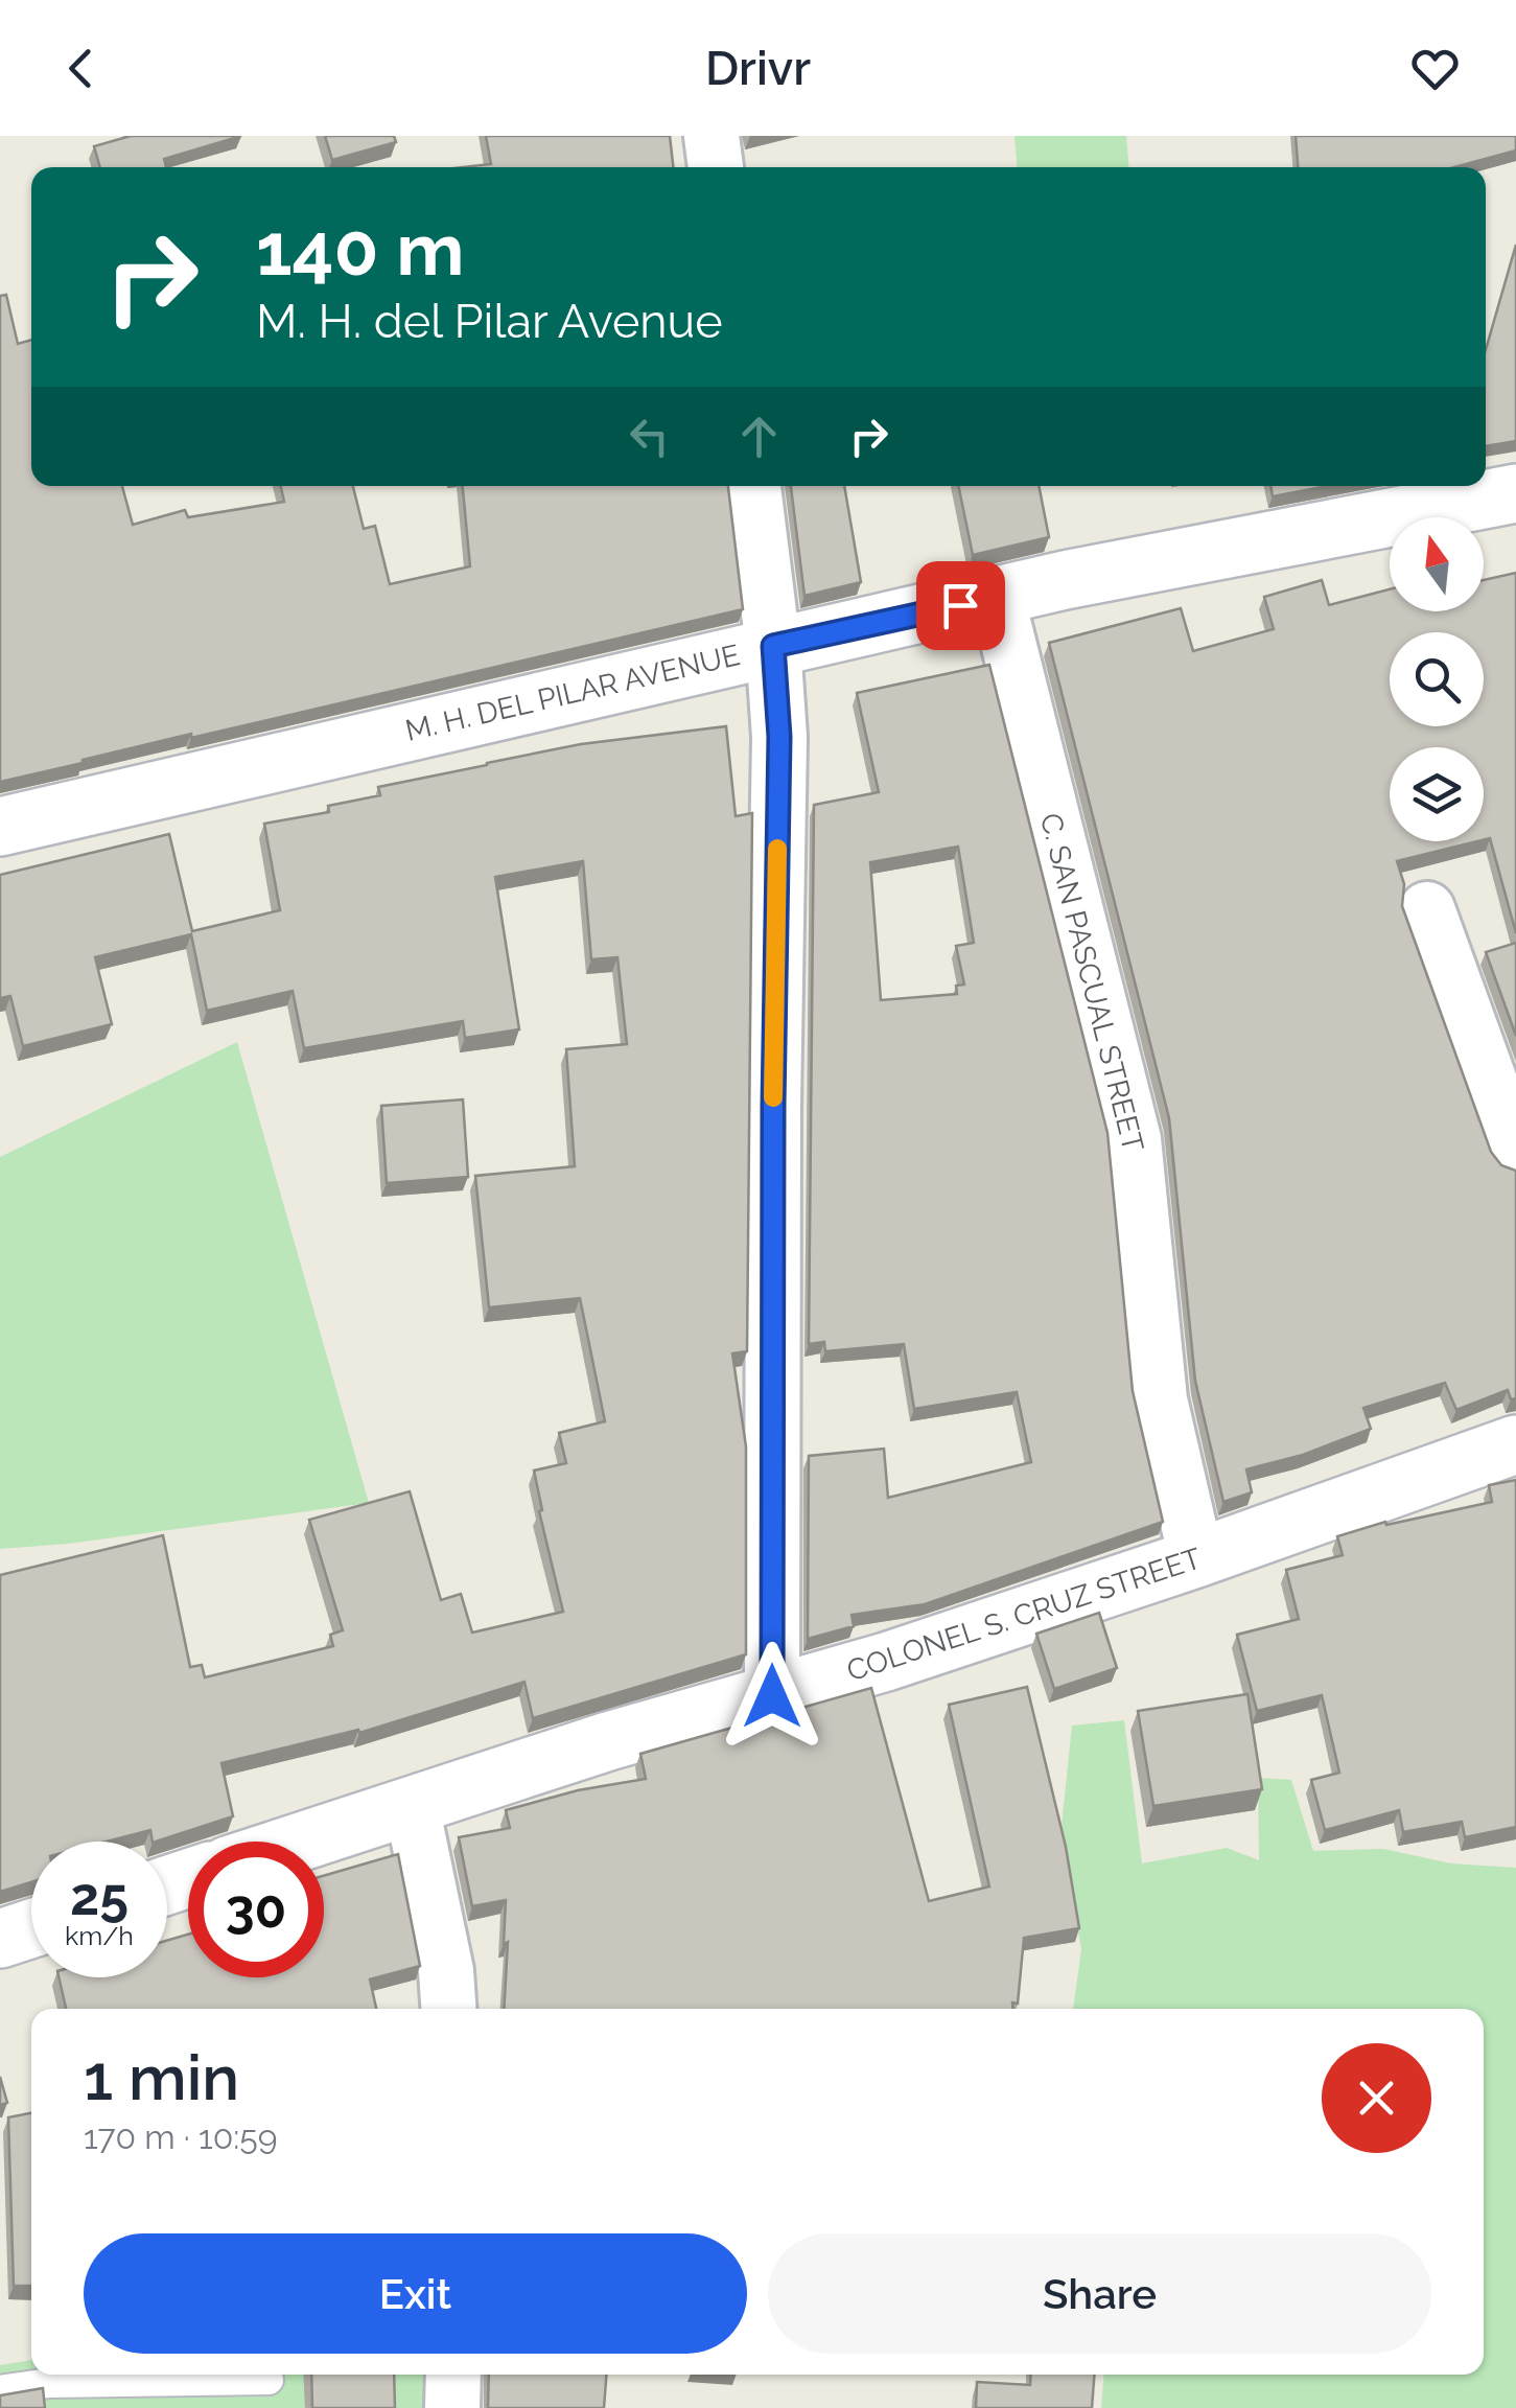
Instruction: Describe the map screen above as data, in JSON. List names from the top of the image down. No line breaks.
{"streets":{"main road":["M. H. DEL PILAR AVENUE","COLONEL S. CRUZ STREET"],"street":["C. SAN PASCUAL STREET"]},"crossings":[["M. H. DEL PILAR AVENUE","C. SAN PASCUAL STREET"],["C. SAN PASCUAL STREET","COLONEL S. CRUZ STREET"]],"north":"top","page":{"header":"Drivr","turn":["140 m","M. H. del Pilar Avenue"],"speed":"25 km/h","limit":"30","heading":["1 min","170 m · 10:59"],"buttons":["Exit","Share"]}}
